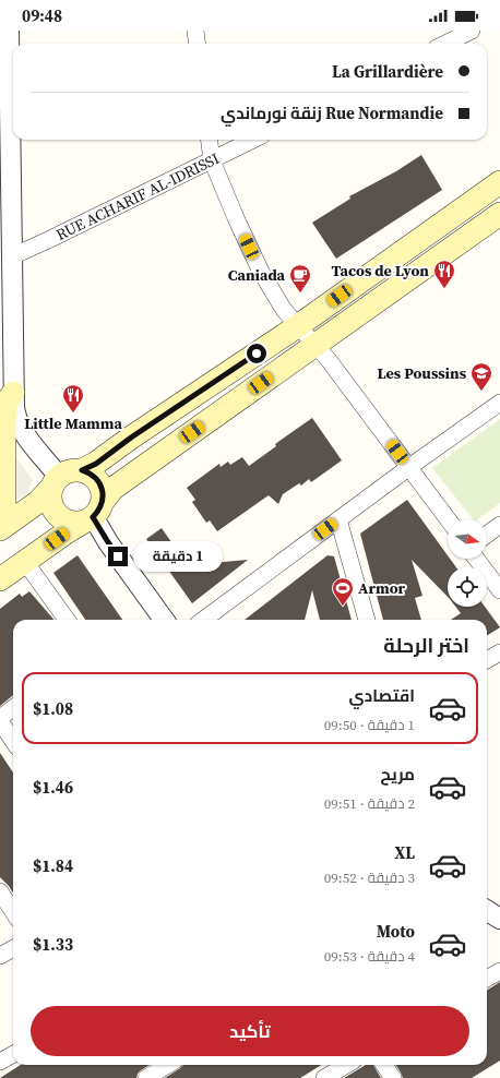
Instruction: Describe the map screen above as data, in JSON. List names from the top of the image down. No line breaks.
{"streets":{"street":["RUE ACHARIF AL-IDRISSI"]},"places":{"restaurant":["Tacos de Lyon","Little Mamma"],"cafe":["Caniada"],"school or university":["Les Poussins"],"sports":["Armor"]},"north":"right","page":{"status":"09:48","banner":["La Grillardière","Rue Normandie زنقة نورماندي"],"bubble":"1 دقيقة","heading":"اختر الرحلة","list":[{"name":"اقتصادي","note":"1 دقيقة · 09:50","value":"$1.08"},{"name":"مريح","note":"2 دقيقة · 09:51","value":"$1.46"},{"name":"XL","note":"3 دقيقة · 09:52","value":"$1.84"},{"name":"Moto","note":"4 دقيقة · 09:53","value":"$1.33"}],"buttons":"تأكيد"}}
